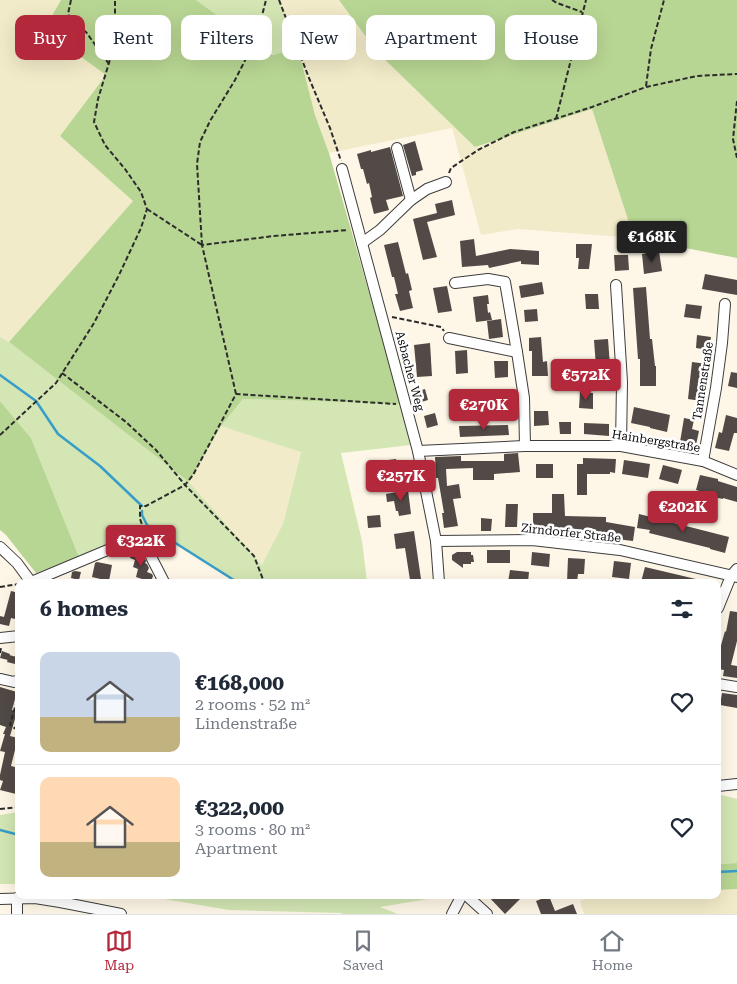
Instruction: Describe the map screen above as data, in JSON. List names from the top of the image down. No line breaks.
{"streets":{"street":["Asbacher Weg","Tannenstraße","Hainbergstraße","Zirndorfer Straße"]},"crossings":[["Asbacher Weg","Hainbergstraße"],["Asbacher Weg","Zirndorfer Straße"],["Tannenstraße","Hainbergstraße"]],"page":{"chip":["Buy","Rent","Filters","New","Apartment","House"],"price":["€168K","€572K","€270K","€257K","€202K","€322K"],"heading":"6 homes","list":[{"name":"€168,000","note":"2 rooms · 52 m² · Lindenstraße"},{"name":"€322,000","note":"3 rooms · 80 m² · Apartment"}],"tabs":["Map","Saved","Home"]}}
